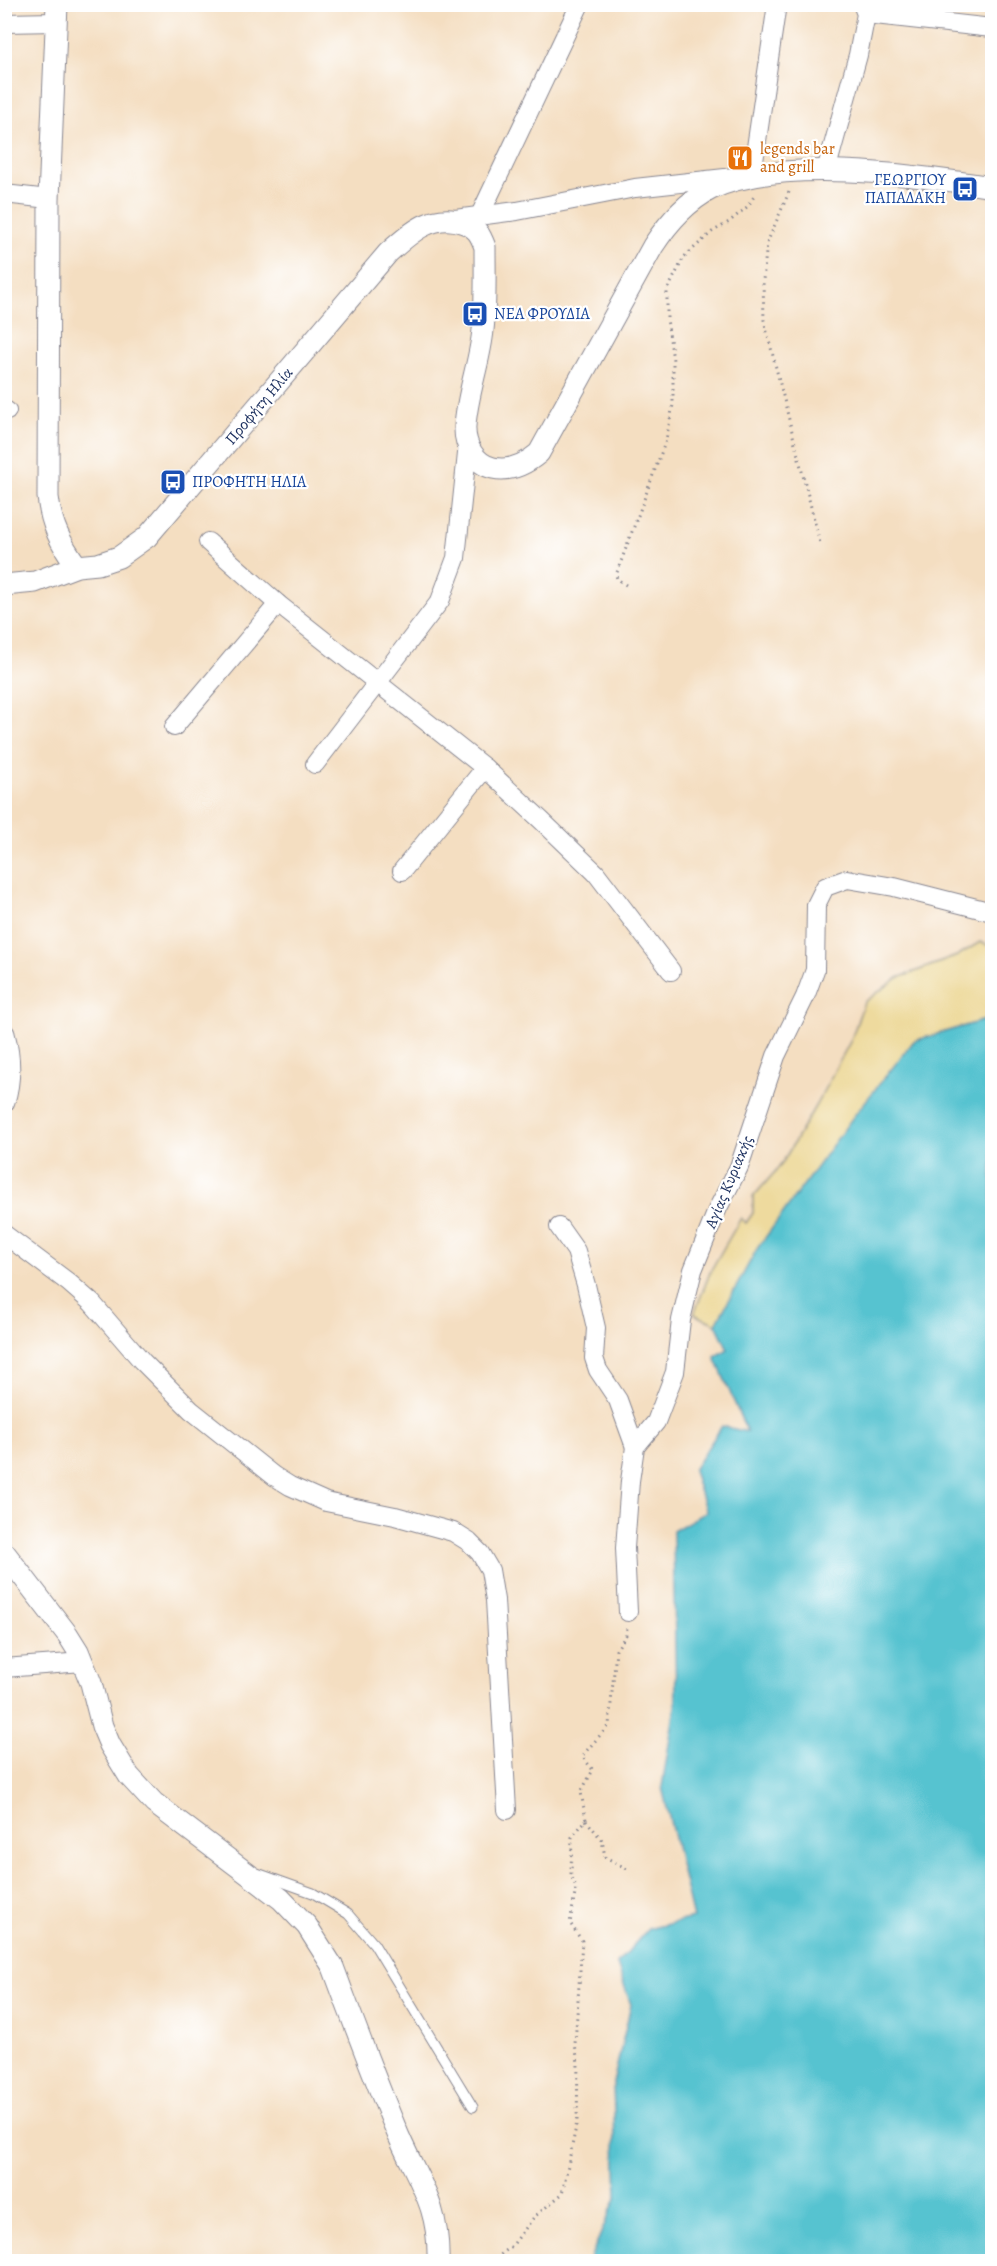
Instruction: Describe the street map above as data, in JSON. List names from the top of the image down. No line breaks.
{"streets":{"street":["Προφήτη Ηλία","Αγίας Κυριακής"]},"places":{"restaurant":["legends bar and grill"],"bus stop":["ΓΕΩΡΓΙΟΥ ΠΑΠΑΔΑΚΗ","ΝΕΑ ΦΡΟΥΔΙΑ","ΠΡΟΦΗΤΗ ΗΛΙΑ"]}}
